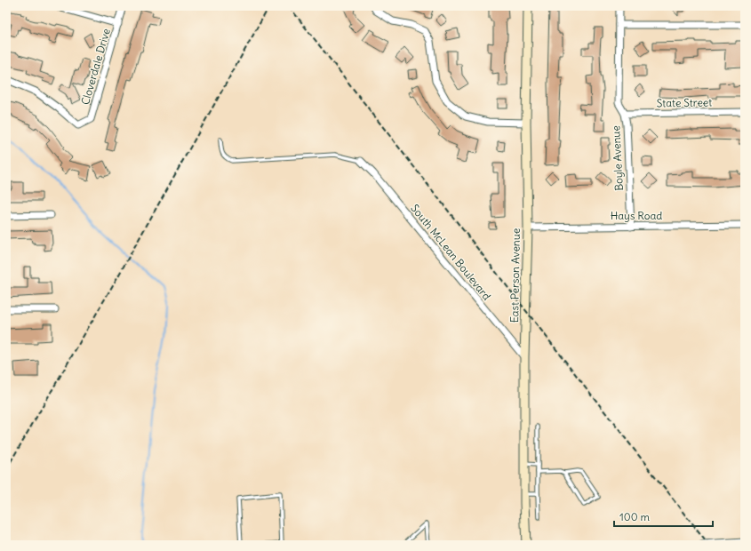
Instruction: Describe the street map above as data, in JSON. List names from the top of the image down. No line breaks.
{"streets":{"main road":["East Person Avenue"],"street":["Cloverdale Drive","State Street","Boyle Avenue","Hays Road","South McLean Boulevard"]},"crossings":[["State Street","Boyle Avenue"],["Boyle Avenue","Hays Road"],["Hays Road","East Person Avenue"],["South McLean Boulevard","East Person Avenue"]],"scale_bar":"100 m"}
